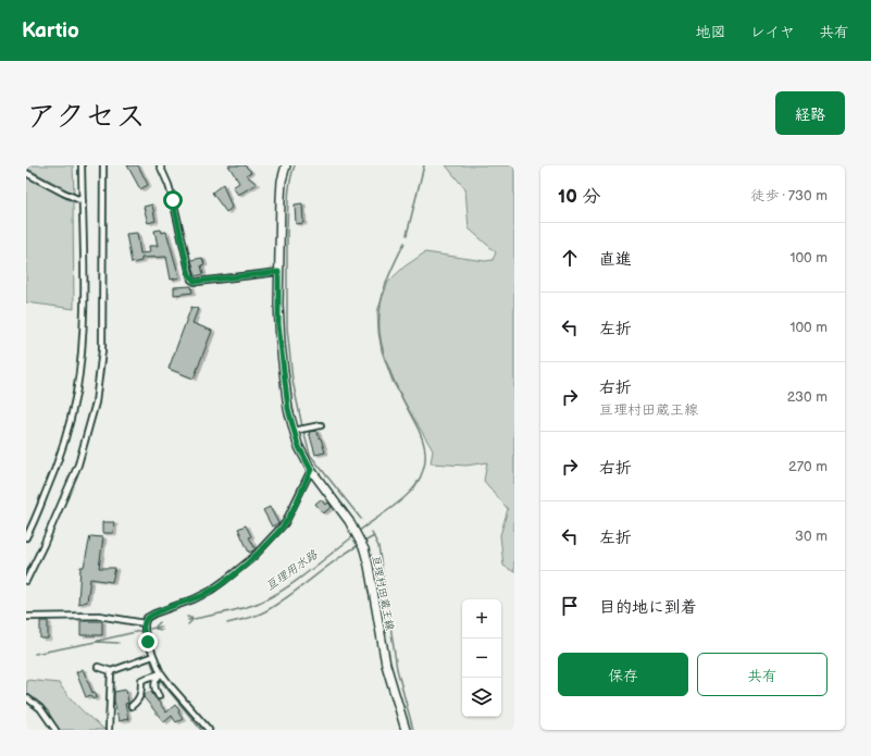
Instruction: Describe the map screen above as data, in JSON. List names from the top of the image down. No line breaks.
{"streets":{"main road":["亘理村田蔵王線"]},"water":["亘理用水路"],"page":{"header":"Kartio","nav":["地図","レイヤ","共有"],"title":"アクセス","buttons":["経路",["保存","共有"]],"heading":["10 分","徒歩 · 730 m"],"list":[["直進","100 m"],["左折","100 m"],["右折","亘理村田蔵王線","230 m"],["右折","270 m"],["左折","30 m"],"目的地に到着"],"map_buttons":["+","−"]}}
